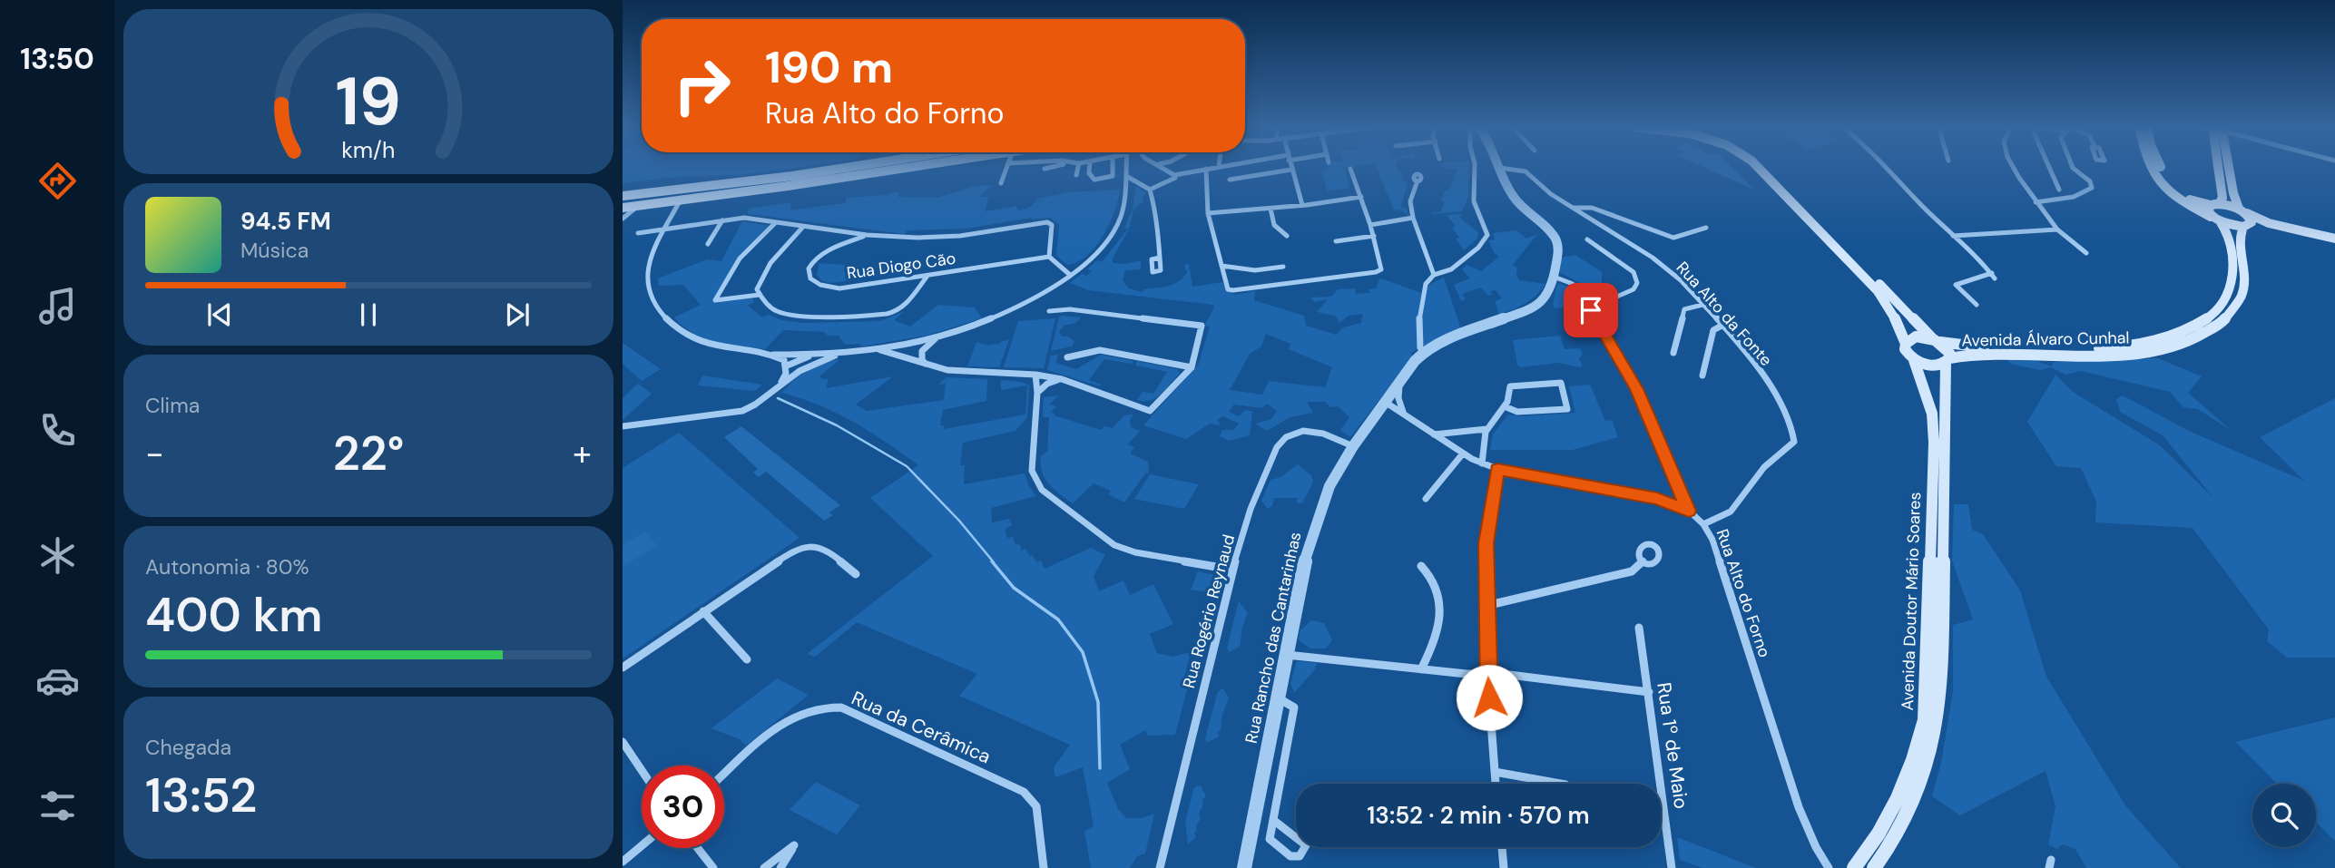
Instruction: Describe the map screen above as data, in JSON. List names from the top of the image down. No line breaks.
{"streets":{"main road":["Avenida Álvaro Cunhal","Avenida Doutor Mário Soares"],"street":["Rua Diogo Cão","Rua Alto da Fonte","Rua Alto do Forno","Rua Rogério Reynaud","Rua Rancho das Cantarinhas","Rua da Cerâmica","Rua 1º de Maio"]},"crossings":[["Rua Alto da Fonte","Rua Alto do Forno"],["Rua Alto da Fonte","Rua Rancho das Cantarinhas"],["Avenida Álvaro Cunhal","Avenida Doutor Mário Soares"],["Rua Alto do Forno","Rua Rancho das Cantarinhas"],["Rua Rogério Reynaud","Rua Rancho das Cantarinhas"]],"page":{"tabs":"13:50","turn":["190 m","Rua Alto do Forno"],"song":["94.5 FM","Música"],"tile":["Clima",["Autonomia · 80%","400 km"],["Chegada","13:52"]],"heat":["−","22°","+"],"limit":"30","trip":"13:52 · 2 min · 570 m","gauge":["19","km/h"]}}
